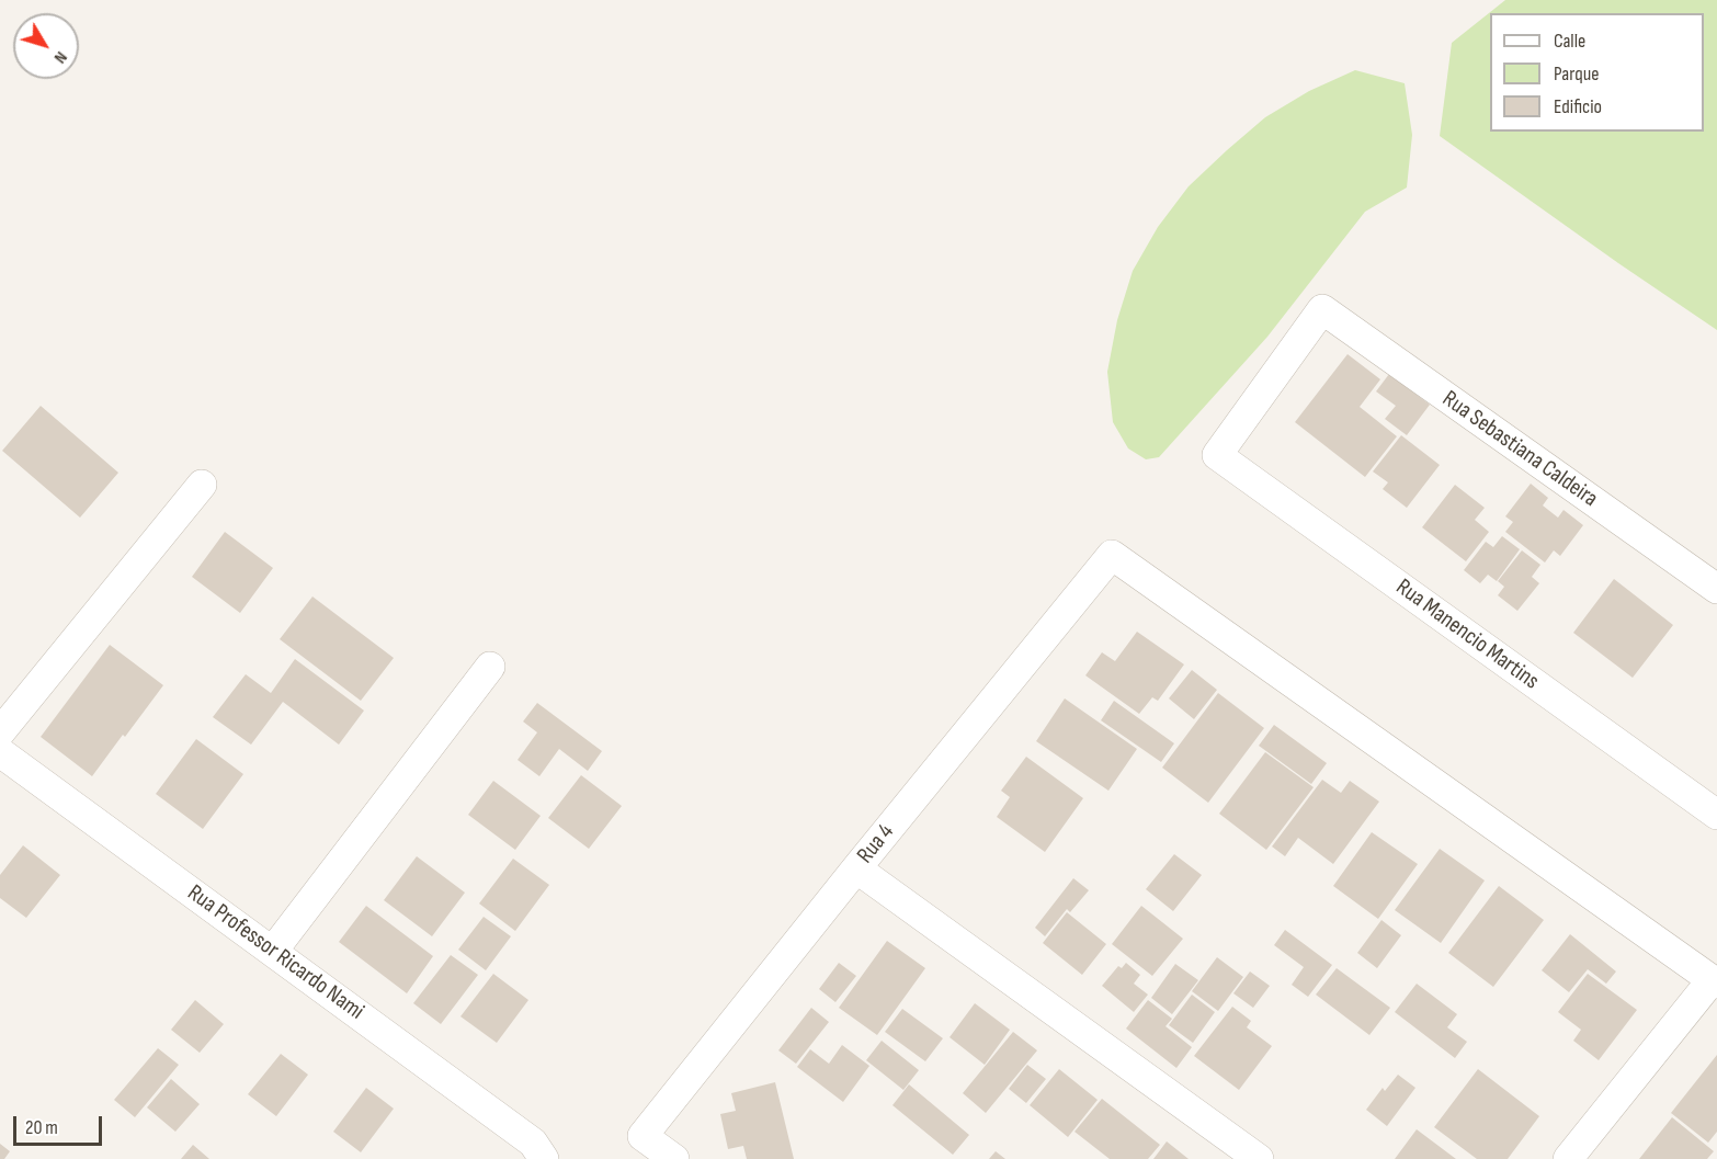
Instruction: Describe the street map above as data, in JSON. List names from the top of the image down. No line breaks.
{"streets":{"street":["Rua Sebastiana Caldeira","Rua Manencio Martins","Rua 4","Rua Professor Ricardo Nami"]},"crossings":[["Rua Sebastiana Caldeira","Rua Manencio Martins"]],"legend":["Calle","Parque","Edificio"],"scale_bar":"20 m","north":"bottom right"}
